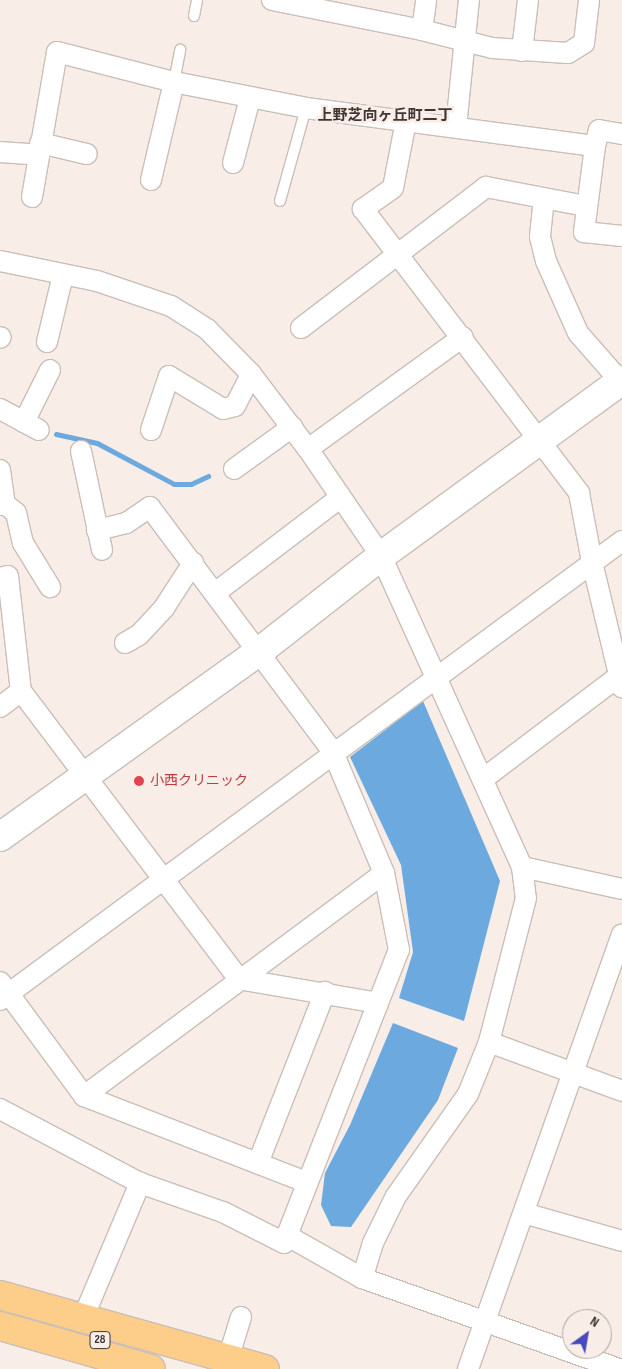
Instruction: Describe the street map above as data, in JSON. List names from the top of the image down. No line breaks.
{"streets":{"main road":["28"]},"districts":["上野芝向ヶ丘町二丁"],"places":["小西クリニック"],"north":"top right"}
